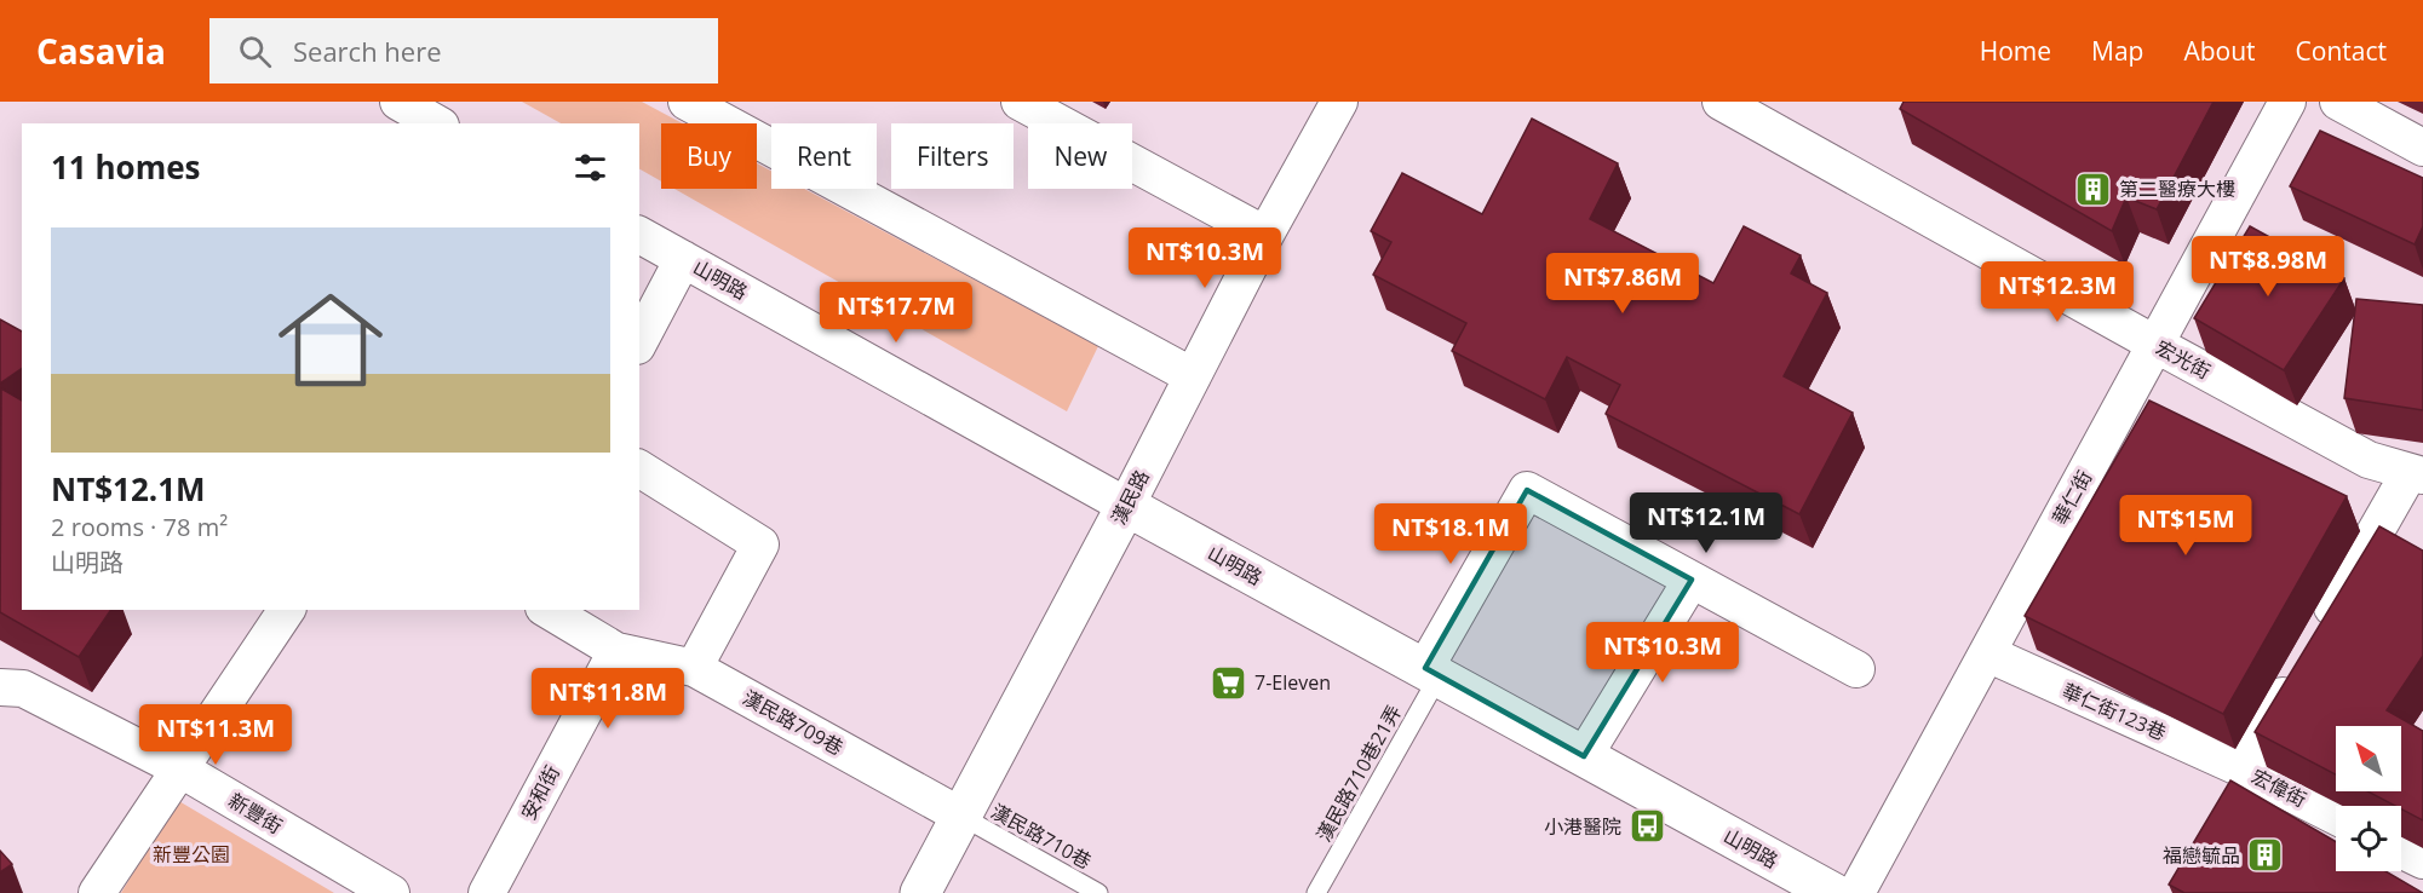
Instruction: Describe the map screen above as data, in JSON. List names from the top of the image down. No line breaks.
{"streets":{"street":["山明路","宏光街","漢民路","華仁街","華仁街123巷","漢民路709巷","宏偉街","安和街","新豐街"],"lane":["漢民路710巷21弄","漢民路710巷"]},"crossings":[["山明路","漢民路"],["山明路","漢民路710巷21弄"],["宏光街","華仁街"],["漢民路","漢民路709巷"],["漢民路","漢民路710巷"],["華仁街","華仁街123巷"],["華仁街123巷","宏偉街"],["漢民路709巷","安和街"],["漢民路709巷","漢民路710巷"]],"parks":["新豐公園"],"places":{"building":["第二醫療大樓","福戀毓品"],"supermarket":["7-Eleven"],"bus stop":["小港醫院"]},"north":"top left","page":{"header":"Casavia","search":"Search here","nav":["Home","Map","About","Contact"],"chip":["Buy","Rent","Filters","New"],"heading":"11 homes","list":[{"name":"NT$12.1M","note":"2 rooms · 78 m² · 山明路"}],"price":["NT$10.3M","NT$8.98M","NT$7.86M","NT$12.3M","NT$17.7M","NT$12.1M","NT$15M","NT$18.1M","NT$10.3M","NT$11.8M","NT$11.3M"]}}
